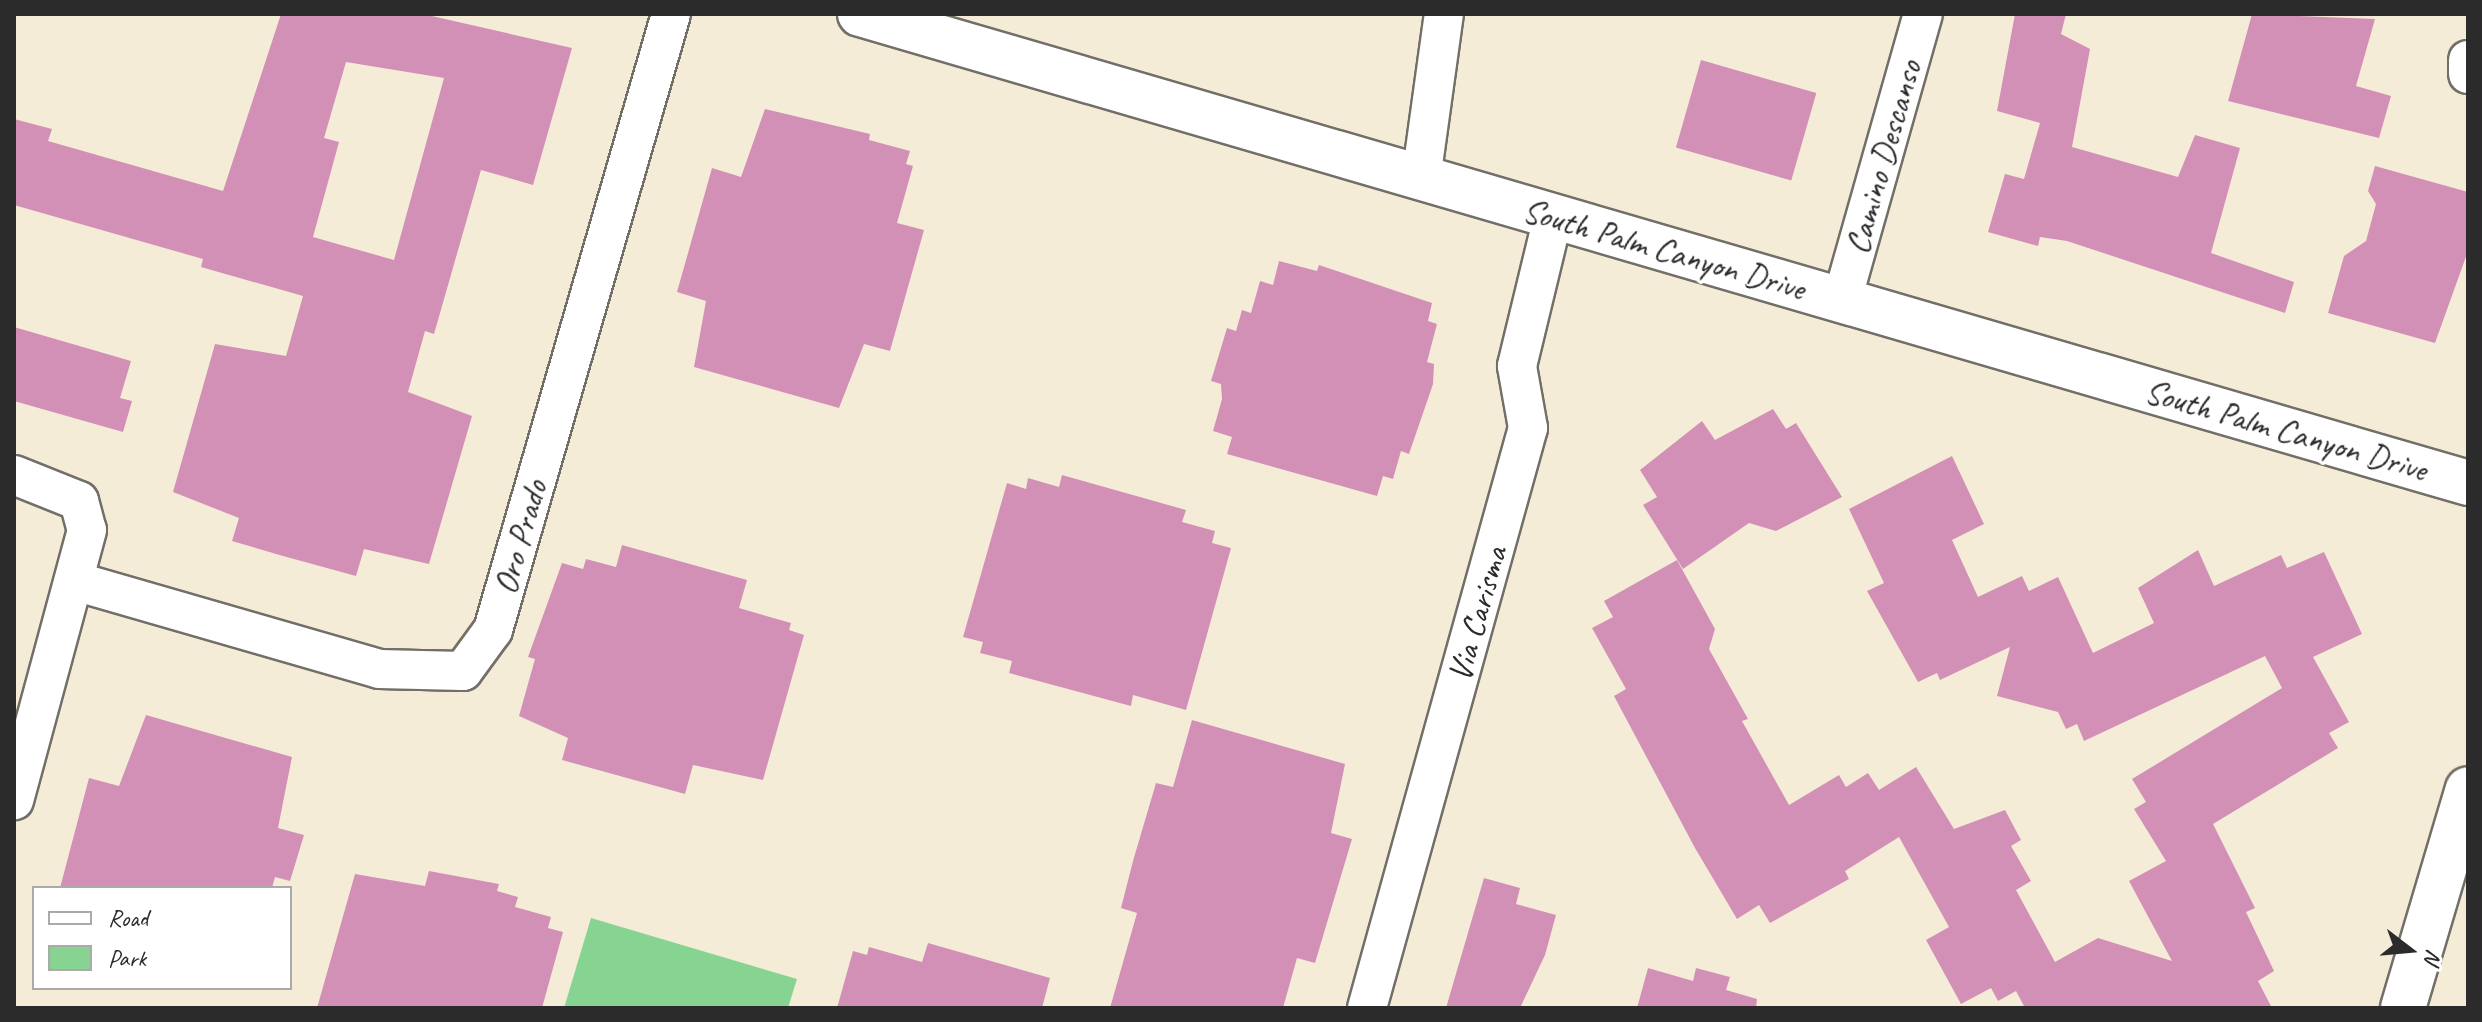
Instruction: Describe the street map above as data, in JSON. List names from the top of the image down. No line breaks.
{"streets":{"street":["Camino Descanso","South Palm Canyon Drive","Oro Prado","Via Carisma"]},"crossings":[["Camino Descanso","South Palm Canyon Drive"],["South Palm Canyon Drive","Via Carisma"]],"legend":["Road","Park"],"north":"right"}
